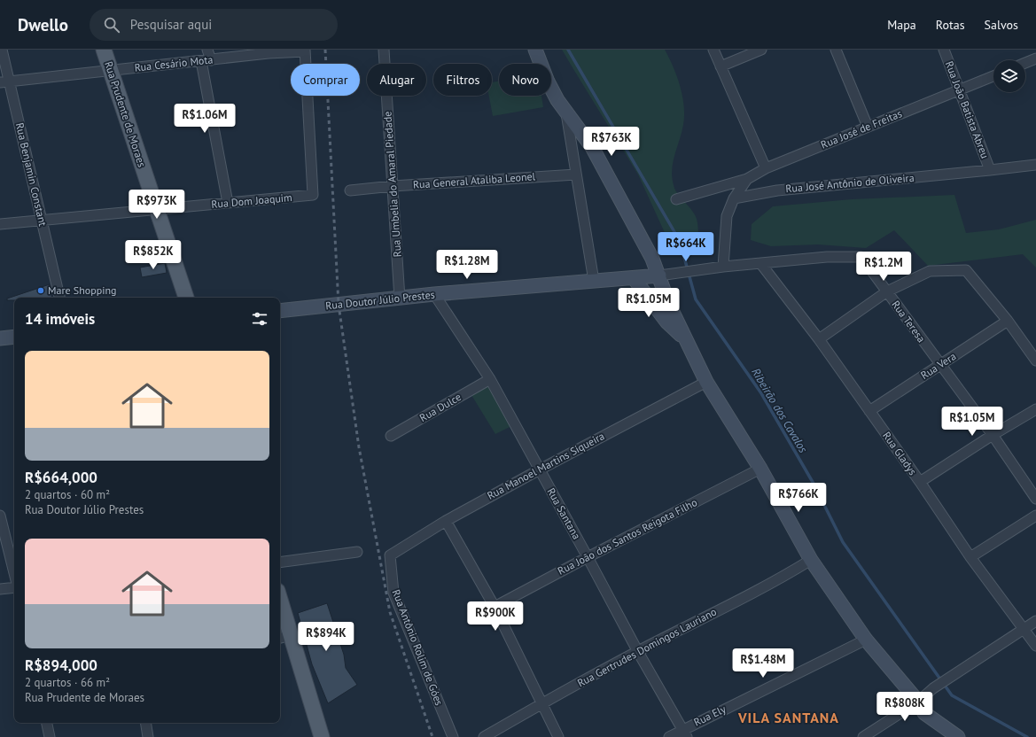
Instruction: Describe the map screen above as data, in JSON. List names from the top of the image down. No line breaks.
{"streets":{"main road":["Rua Prudente de Moraes","Rua Doutor Júlio Prestes"],"street":["Rua Cesário Mota","Rua João Batista Abreu","Rua José de Freitas","Rua Benjamin Constant","Rua General Ataliba Leonel","Rua José Antônio de Oliveira","Rua Umbelia do Amaral Piedade","Rua Dom Joaquim","Rua Teresa","Rua Vera","Rua Dulce","Rua Gladys","Rua Manoel Martins Siqueira","Rua Santana","Rua João dos Santos Reigota Filho","Rua Antônio Rolim de Góes","Rua Gertrudes Domingos Lauriano","Rua Ely"]},"crossings":[["Rua Cesário Mota","Rua Prudente de Moraes"],["Rua Cesário Mota","Rua Benjamin Constant"],["Rua Cesário Mota","Rua Dom Joaquim"],["Rua João Batista Abreu","Rua José de Freitas"],["Rua João Batista Abreu","Rua José Antônio de Oliveira"],["Rua Prudente de Moraes","Rua Dom Joaquim"],["Rua José de Freitas","Rua José Antônio de Oliveira"],["Rua Benjamin Constant","Rua Dom Joaquim"],["Rua General Ataliba Leonel","Rua Umbelia do Amaral Piedade"],["Rua Umbelia do Amaral Piedade","Rua Doutor Júlio Prestes"],["Rua Doutor Júlio Prestes","Rua Teresa"],["Rua Doutor Júlio Prestes","Rua Santana"],["Rua Teresa","Rua Vera"],["Rua Teresa","Rua Gladys"],["Rua Vera","Rua Gladys"],["Rua Dulce","Rua Santana"],["Rua Manoel Martins Siqueira","Rua Santana"],["Rua Manoel Martins Siqueira","Rua Antônio Rolim de Góes"],["Rua Santana","Rua João dos Santos Reigota Filho"],["Rua Santana","Rua Gertrudes Domingos Lauriano"],["Rua Santana","Rua Ely"]],"districts":["VILA SANTANA"],"water":["Ribeirão dos Cavalos"],"places":["Mare Shopping"],"page":{"header":"Dwello","search":"Pesquisar aqui","nav":["Mapa","Rotas","Salvos"],"chip":["Comprar","Alugar","Filtros","Novo"],"price":["R$1.06M","R$763K","R$973K","R$664K","R$852K","R$1.28M","R$1.2M","R$1.05M","R$1.05M","R$766K","R$900K","R$894K","R$1.48M","R$808K"],"heading":"14 imóveis","list":[{"name":"R$664,000","note":"2 quartos · 60 m² · Rua Doutor Júlio Prestes"},{"name":"R$894,000","note":"2 quartos · 66 m² · Rua Prudente de Moraes"}]}}
